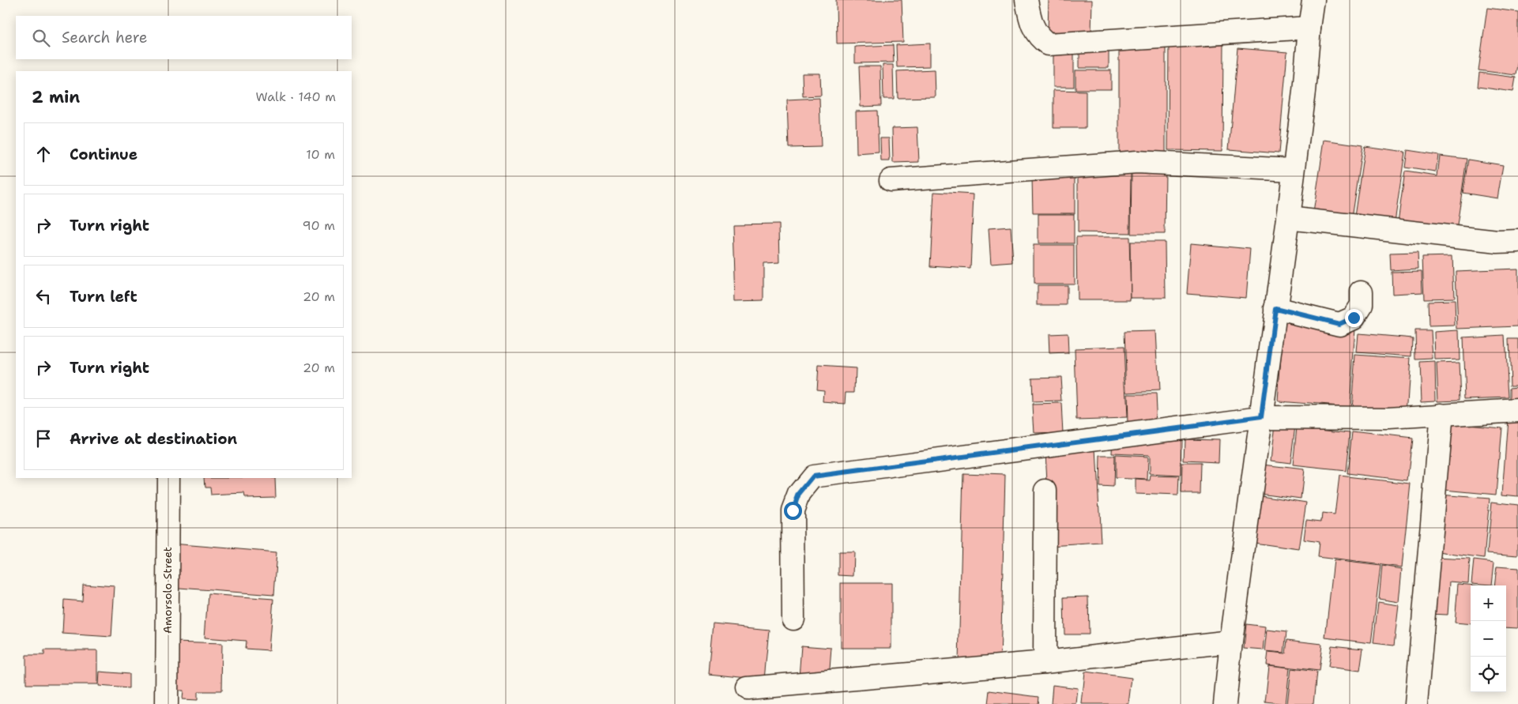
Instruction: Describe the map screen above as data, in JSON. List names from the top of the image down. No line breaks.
{"streets":{"street":["Amorsolo Street"]},"page":{"search":"Search here","heading":["2 min","Walk · 140 m"],"list":[["Continue","10 m"],["Turn right","90 m"],["Turn left","20 m"],["Turn right","20 m"],"Arrive at destination"],"map_buttons":["+","−"]}}
